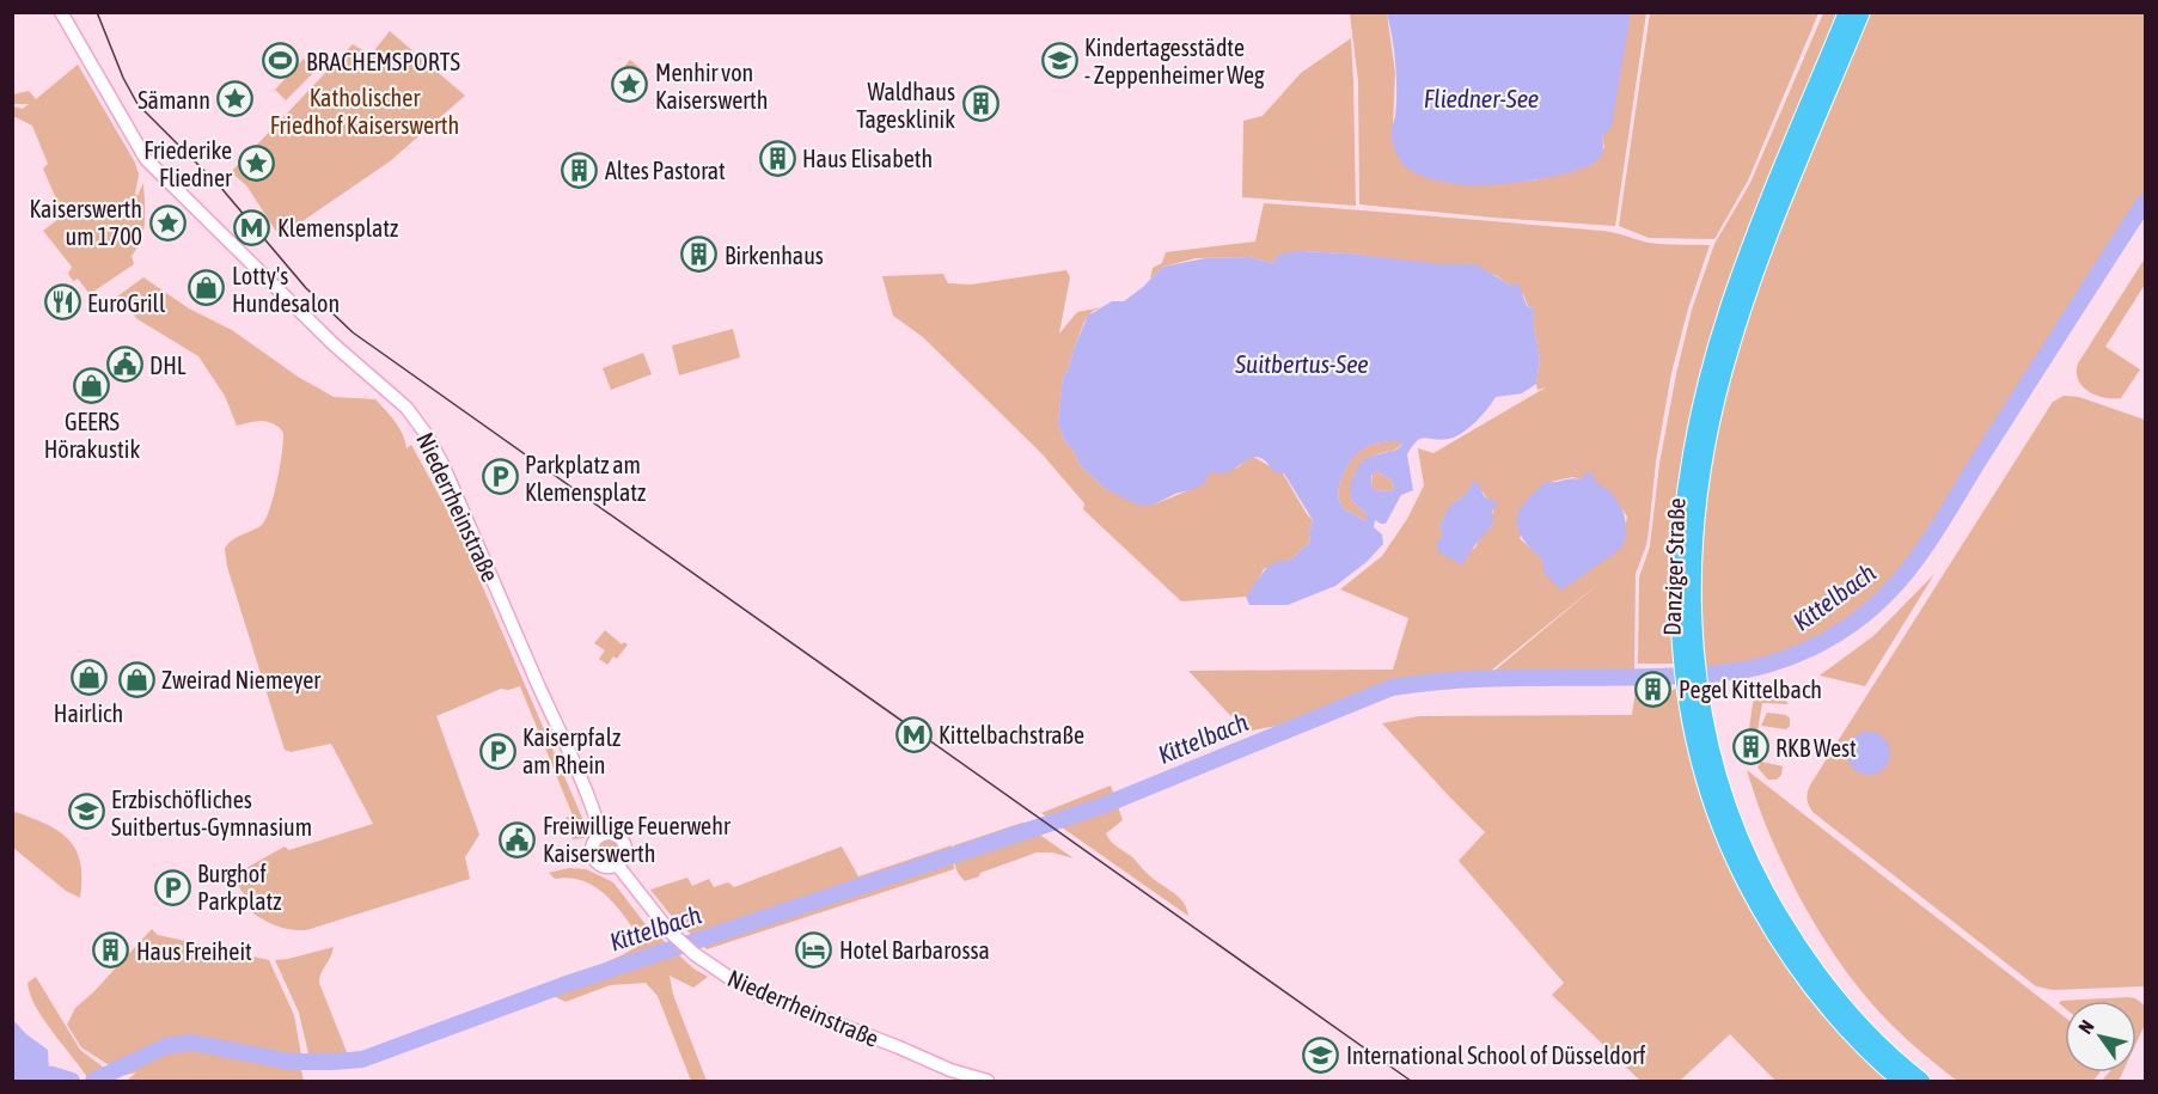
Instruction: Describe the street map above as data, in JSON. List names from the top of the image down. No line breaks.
{"streets":{"highway":["Danziger Straße"],"main road":["Niederrheinstraße"]},"water":["Fliedner-See","Suitbertus-See","Kittelbach"],"parks":["Katholischer Friedhof Kaiserswerth"],"places":{"school or university":["Kindertagesstädte - Zeppenheimer Weg","Erzbischöfliches Suitbertus-Gymnasium","International School of Düsseldorf"],"sports":["BRACHEMSPORTS"],"place":["Menhir von Kaiserswerth","Sämann","Friederike Fliedner","Kaiserswerth um 1700"],"building":["Waldhaus Tagesklinik","Haus Elisabeth","Altes Pastorat","Birkenhaus","Pegel Kittelbach","RKB West","Haus Freiheit"],"metro station":["Klemensplatz","Kittelbachstraße"],"shop":["Lotty's Hundesalon","GEERS Hörakustik","Hairlich","Zweirad Niemeyer"],"restaurant":["EuroGrill"],"public building":["DHL","Freiwillige Feuerwehr Kaiserswerth"],"parking":["Parkplatz am Klemensplatz","Kaiserpfalz am Rhein","Burghof Parkplatz"],"hotel":["Hotel Barbarossa"]},"north":"top left"}
